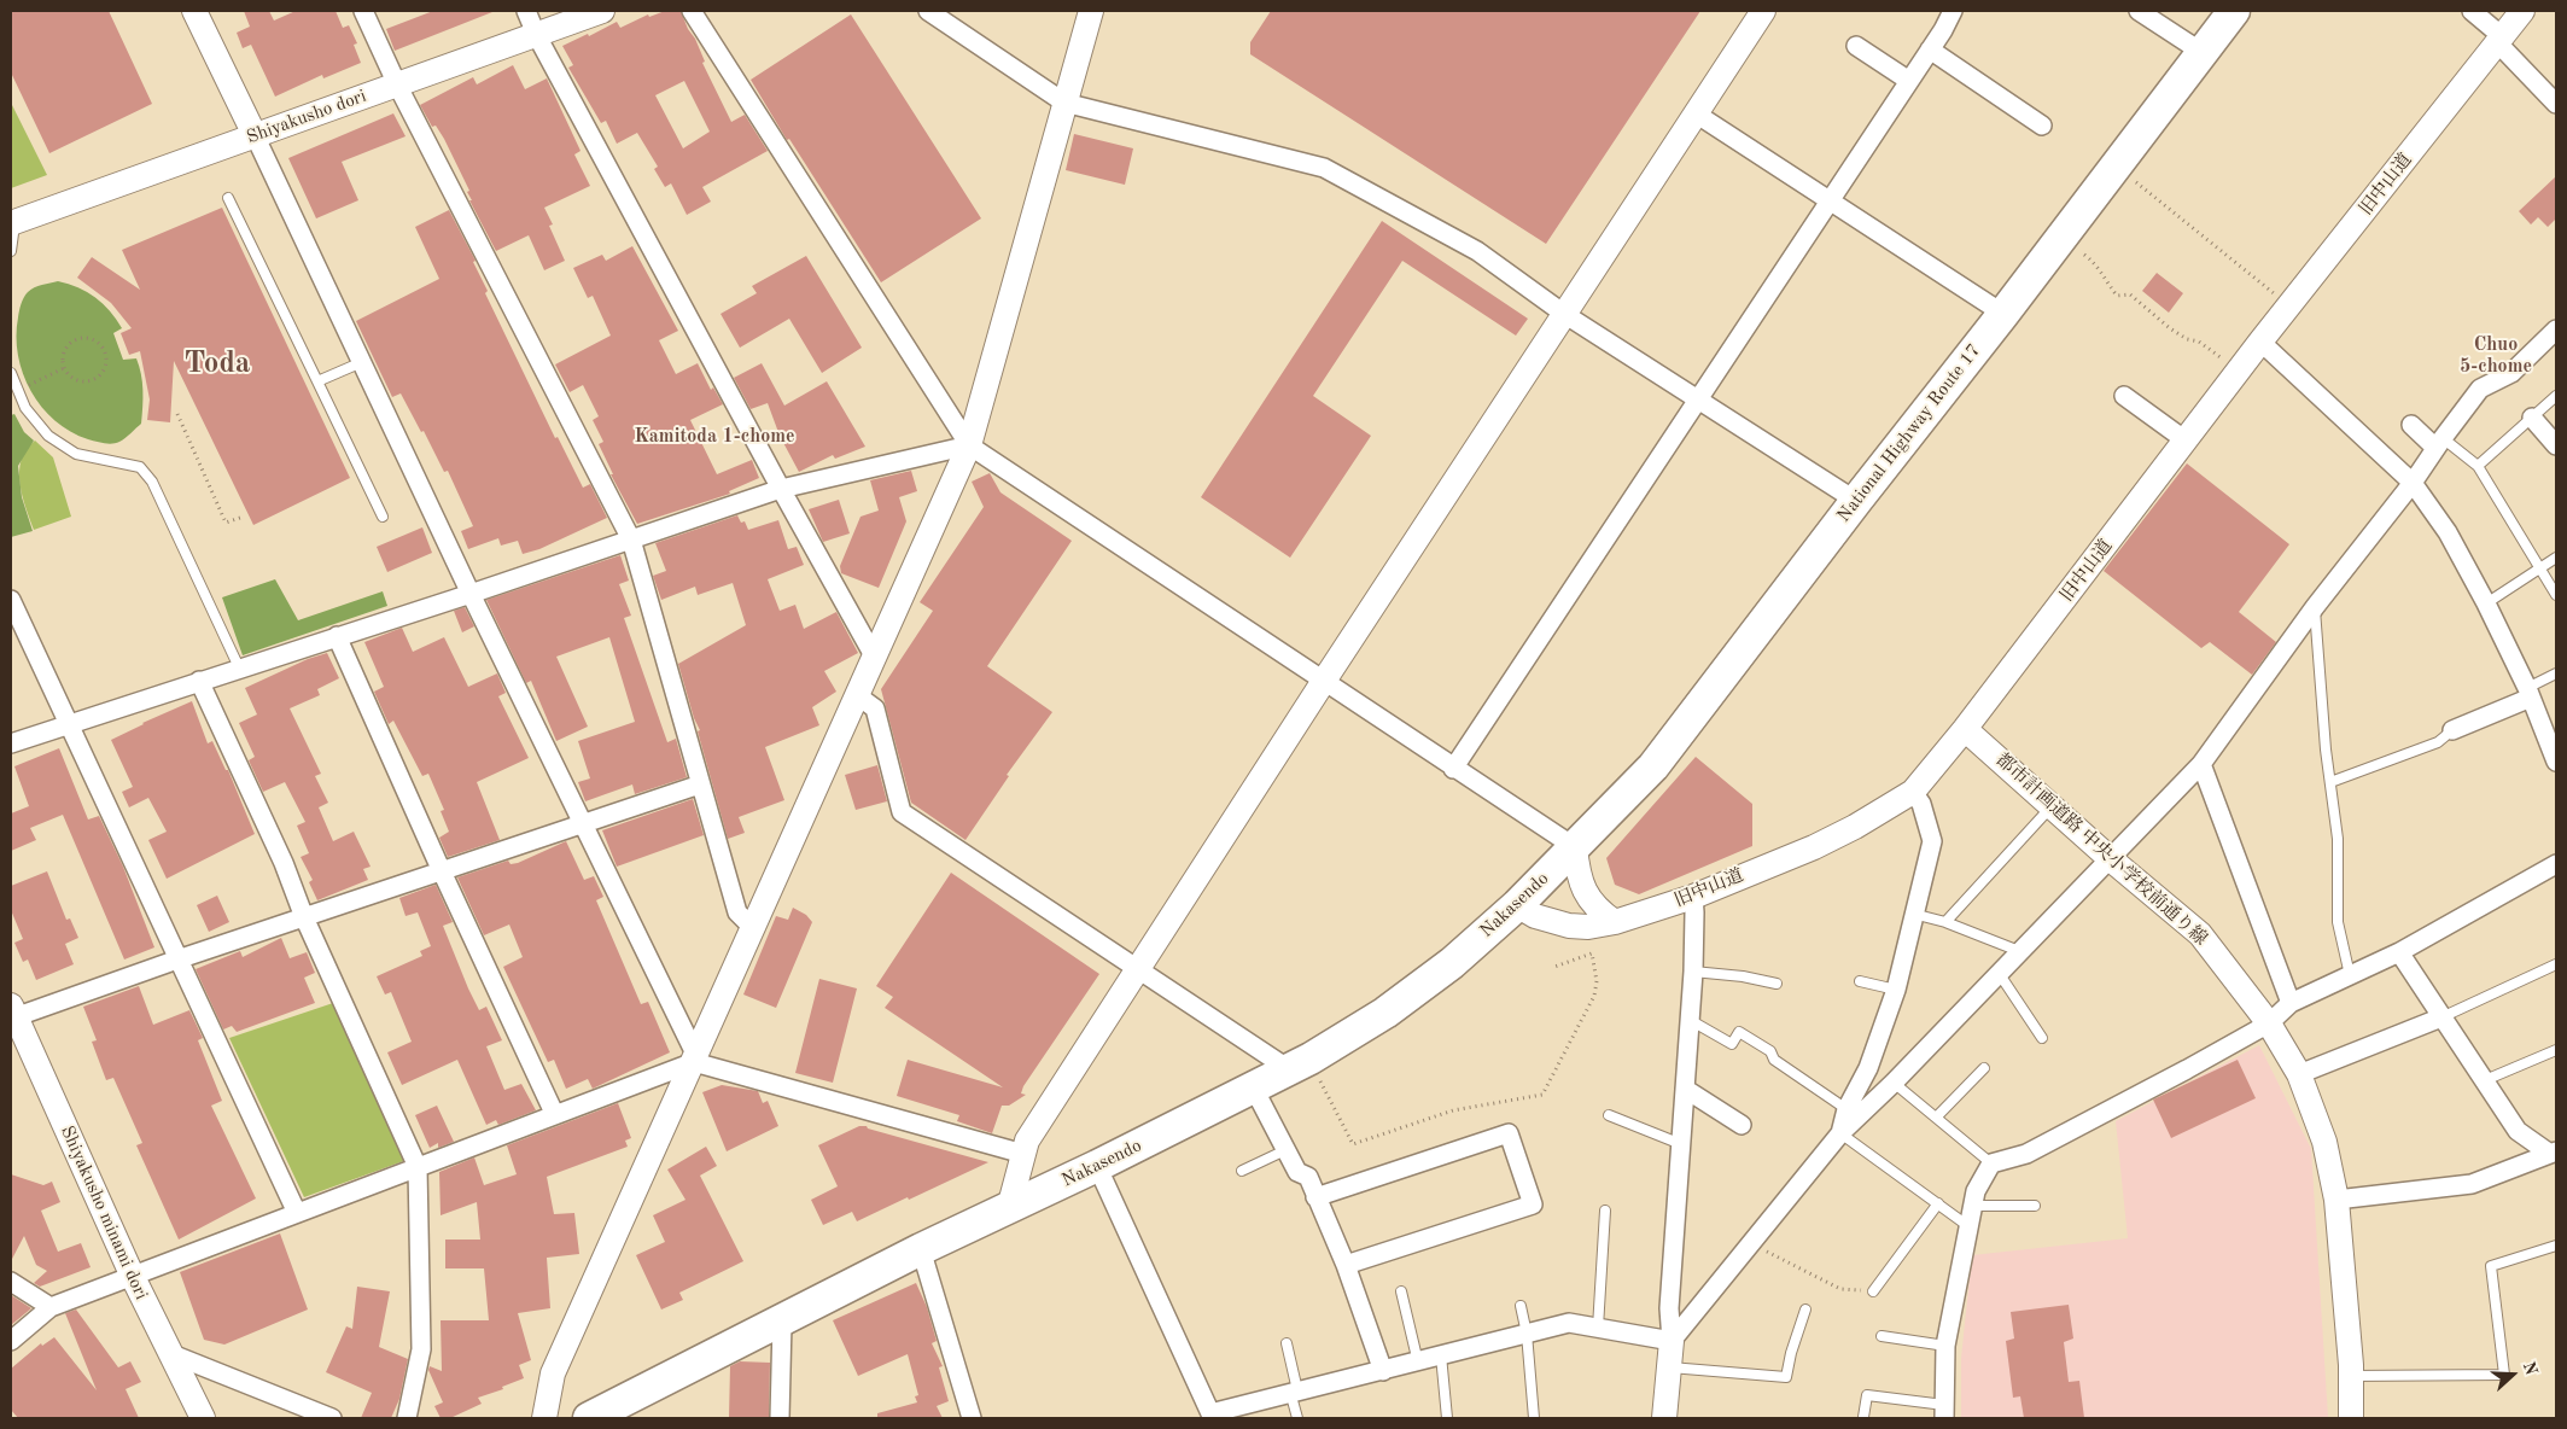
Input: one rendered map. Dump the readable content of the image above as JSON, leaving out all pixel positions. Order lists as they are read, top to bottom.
{
  "streets": {
    "highway": ["National Highway Route 17", "Nakasendo"],
    "street": [
      "Shiyakusho dori",
      "旧中山道",
      "都市計画道路 中央小学校前通り線",
      "Shiyakusho minami dori"
    ]
  },
  "crossings": [
    ["旧中山道", "都市計画道路 中央小学校前通り線"],
    ["旧中山道", "Nakasendo"],
    ["National Highway Route 17", "Nakasendo"]
  ],
  "districts": ["Chuo 5-chome", "Toda", "Kamitoda 1-chome"],
  "north": "right"
}
